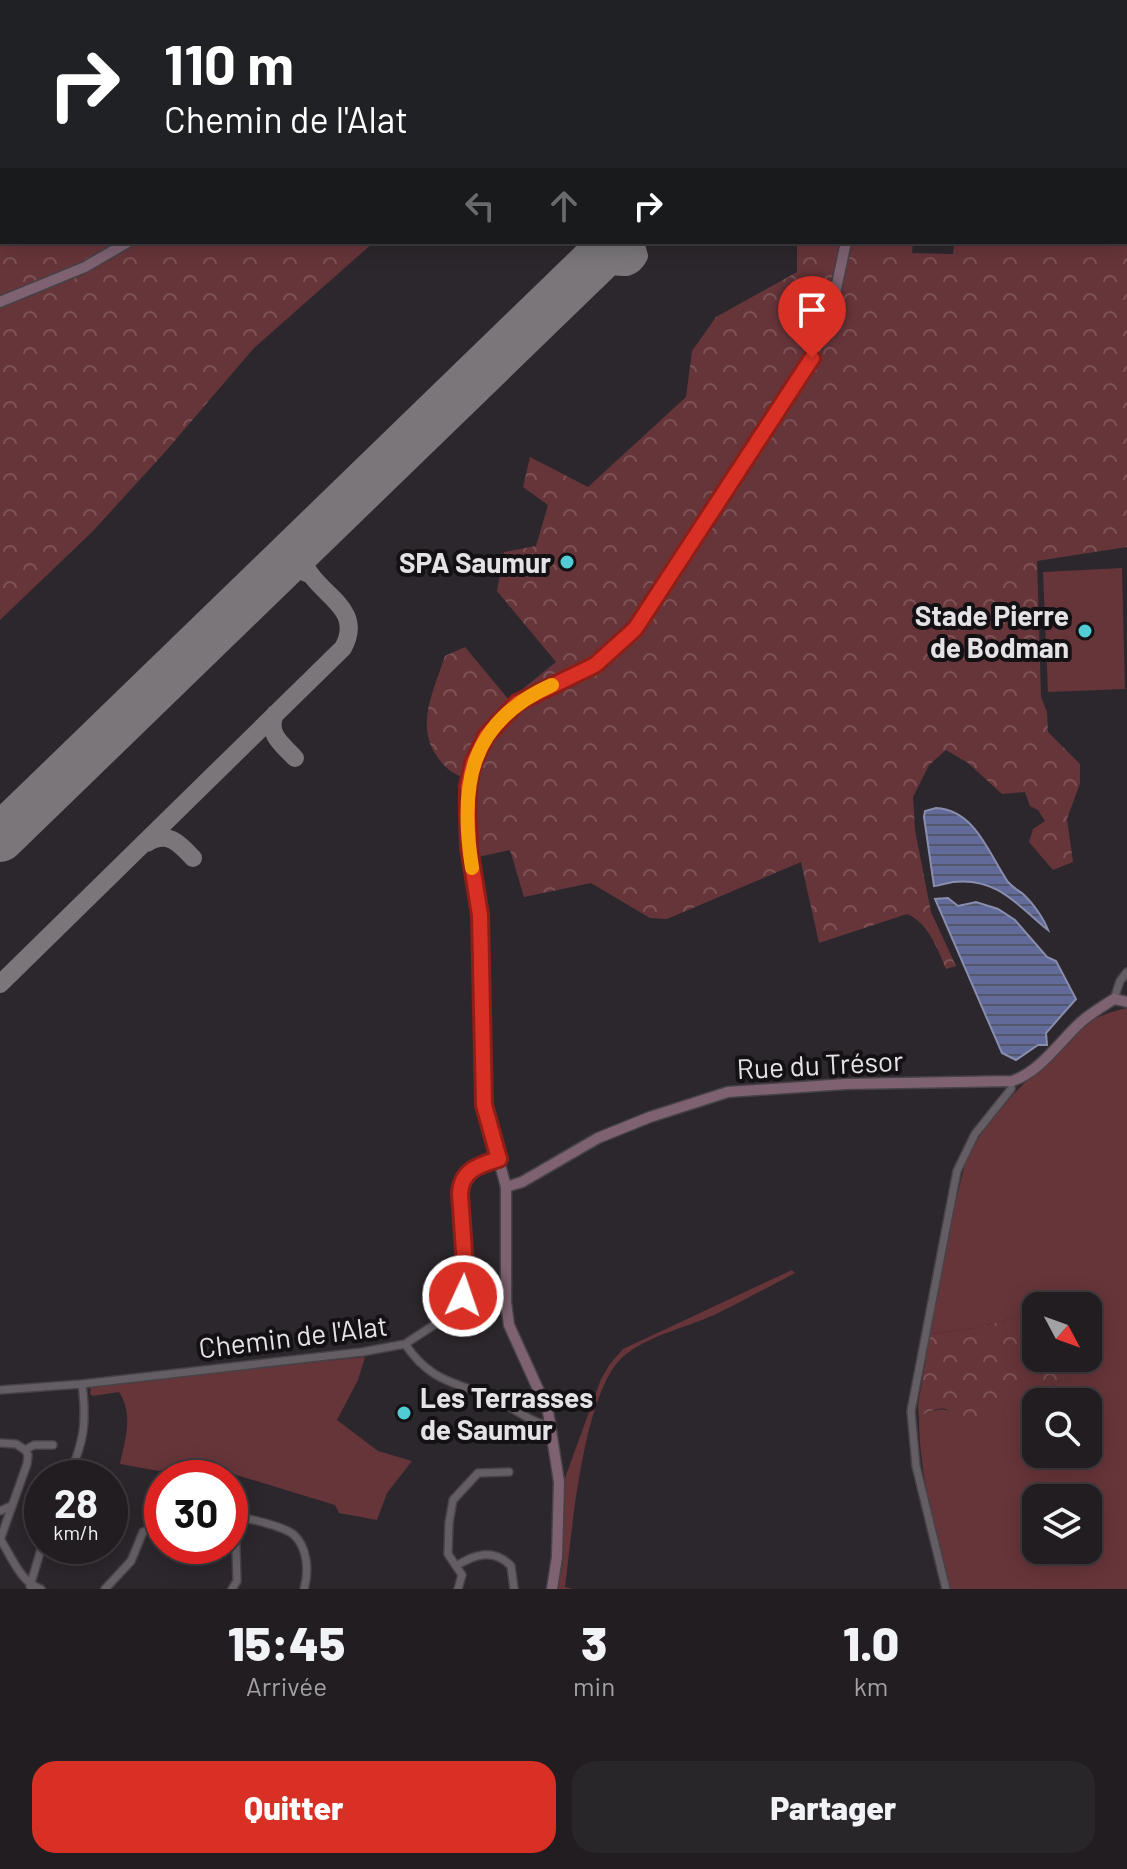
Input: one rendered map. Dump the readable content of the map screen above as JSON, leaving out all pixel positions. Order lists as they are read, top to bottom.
{
  "streets": {
    "street": ["Rue du Trésor", "Chemin de l'Alat"]
  },
  "places": ["SPA Saumur", "Stade Pierre de Bodman", "Les Terrasses de Saumur"],
  "north": "bottom right",
  "page": {
    "turn": ["110 m", "Chemin de l'Alat"],
    "speed": "28 km/h",
    "limit": "30",
    "eta": [
      "15:45",
      "Arrivée",
      "3",
      "min",
      "1.0",
      "km"
    ],
    "buttons": ["Quitter", "Partager"]
  }
}
